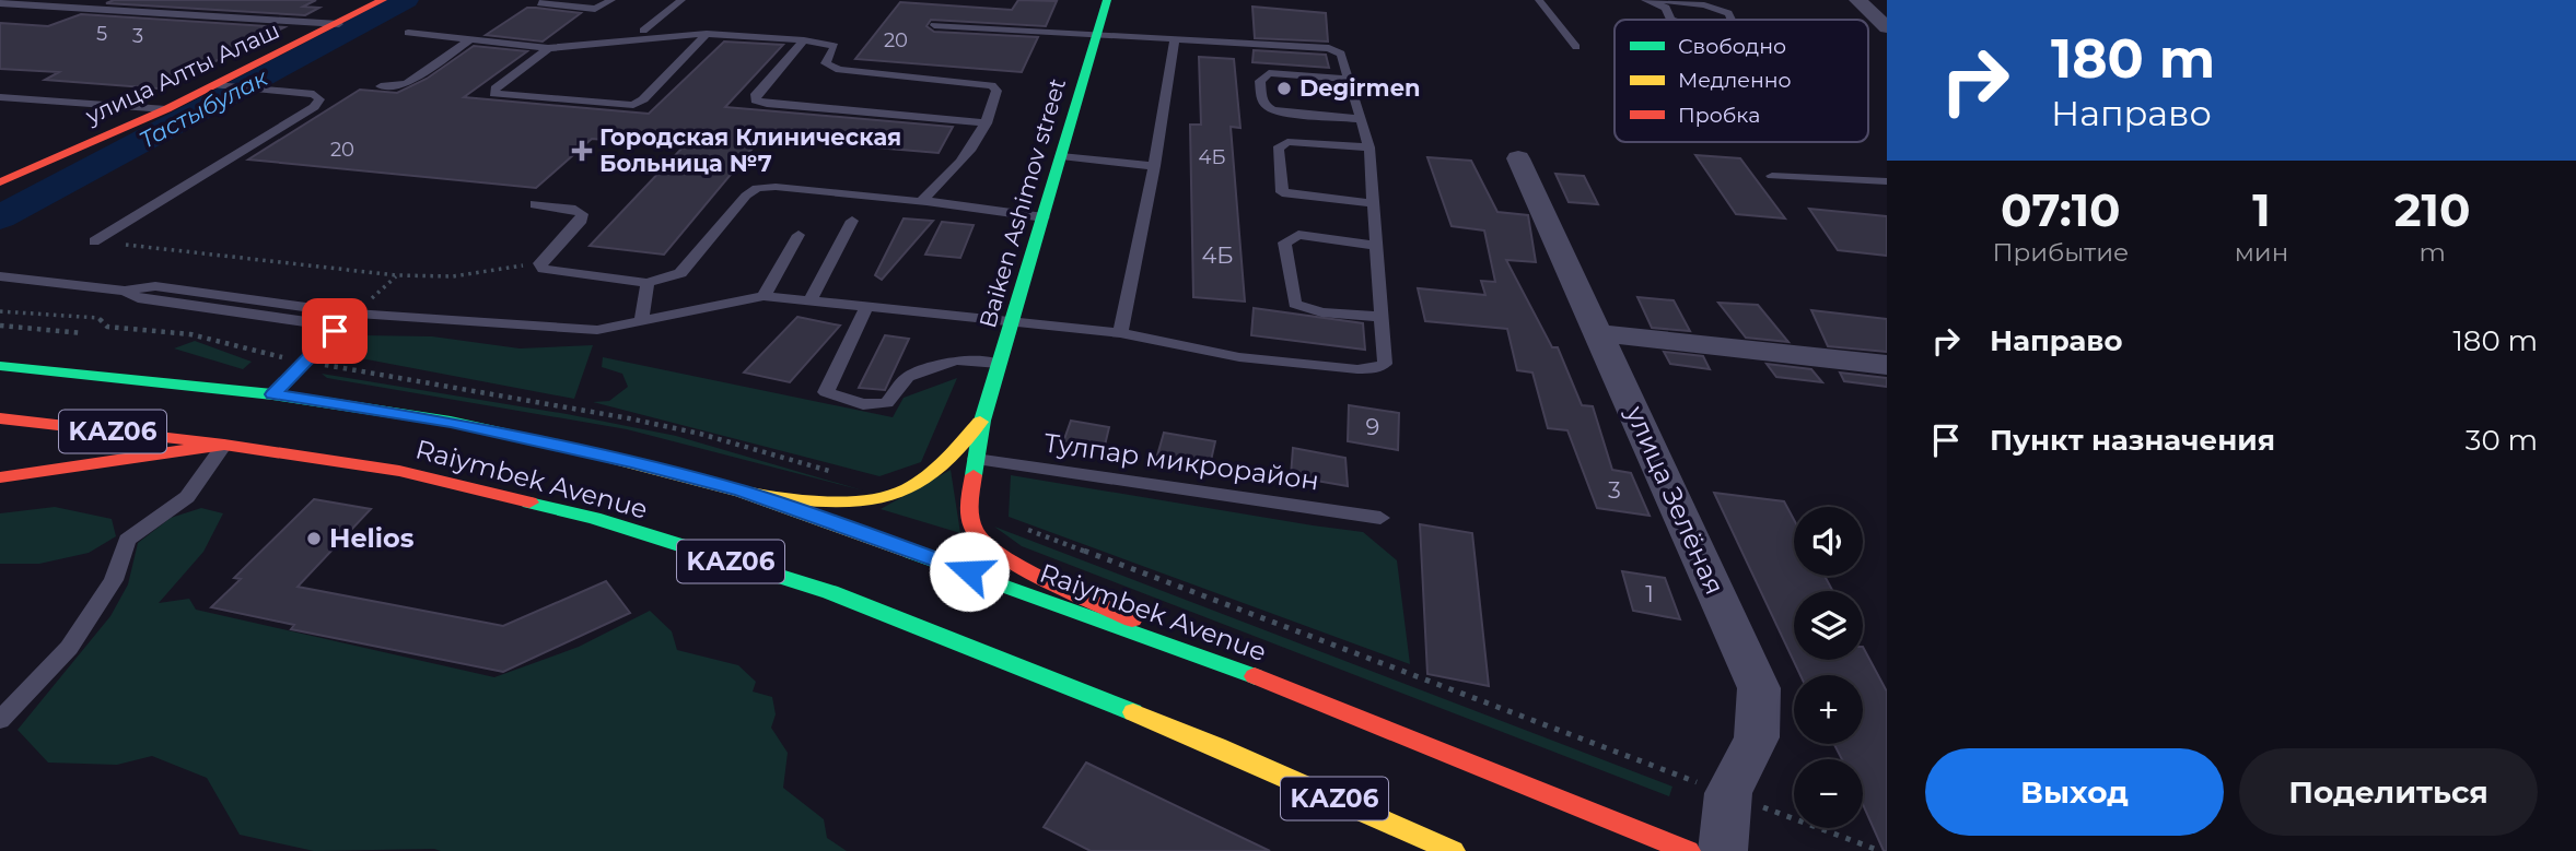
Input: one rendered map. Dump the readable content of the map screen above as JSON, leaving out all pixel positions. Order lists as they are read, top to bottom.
{
  "streets": {
    "main road": [
      "улица Алты Алаш",
      "Baiken Ashimov street",
      "KАZ06",
      "Raiymbek Avenue"
    ],
    "street": ["улица Зелёная"],
    "lane": ["Тулпар микрорайон"]
  },
  "water": ["Тастыбулак"],
  "places": {
    "other": ["Degirmen", "Helios"],
    "health": ["Городская Клиническая Больница №7"]
  },
  "house_numbers": [
    "5",
    "3",
    "20",
    "20",
    "4Б",
    "4Б",
    "9",
    "3",
    "1"
  ],
  "legend": ["Свободно", "Медленно", "Пробка"],
  "page": {
    "turn": ["180 m", "Направо"],
    "eta": [
      "07:10",
      "Прибытие",
      "1",
      "мин",
      "210",
      "m"
    ],
    "list": [
      {
        "name": "Направо",
        "value": "180 m"
      },
      {
        "name": "Пункт назначения",
        "value": "30 m"
      }
    ],
    "map_buttons": ["+", "−"],
    "buttons": ["Выход", "Поделиться"]
  }
}
